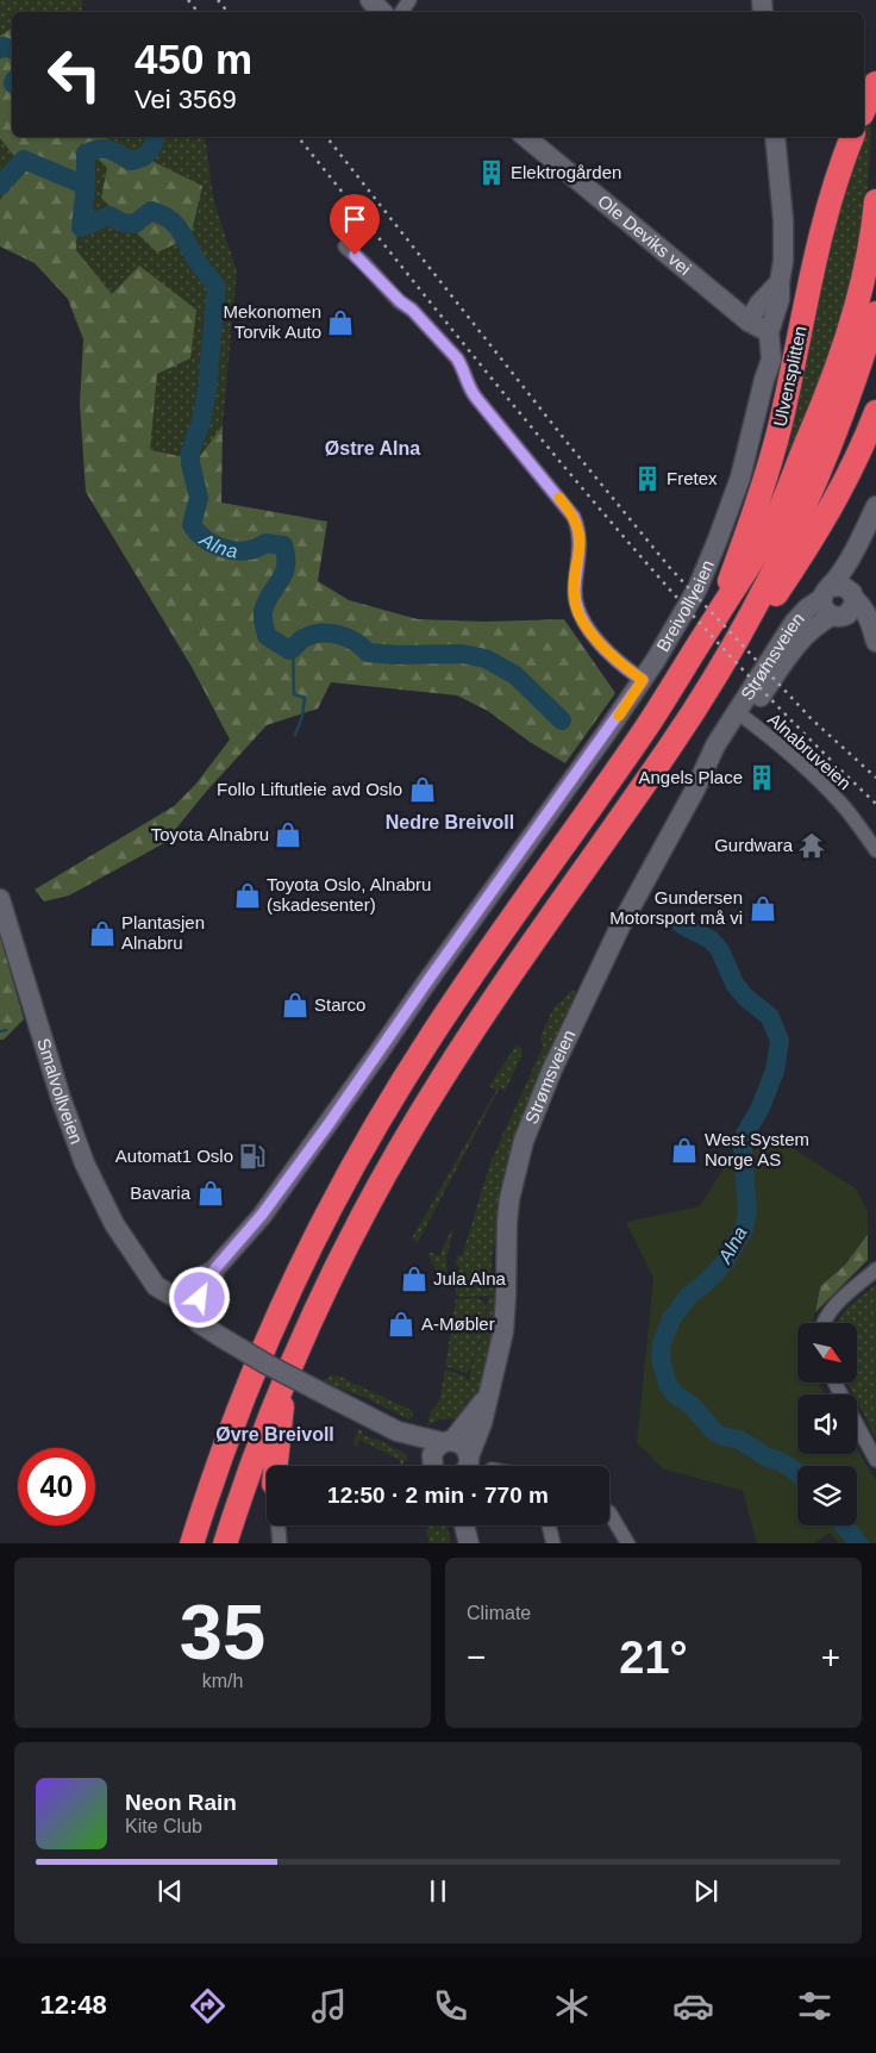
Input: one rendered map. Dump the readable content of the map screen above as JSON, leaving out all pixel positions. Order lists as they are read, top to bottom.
{
  "streets": {
    "highway": ["Ulvensplitten"],
    "street": [
      "Ole Deviks vei",
      "Breivollveien",
      "Strømsveien",
      "Alnabruveien",
      "Smalvollveien"
    ]
  },
  "crossings": [
    ["Ole Deviks vei", "Breivollveien"],
    ["Breivollveien", "Smalvollveien"],
    ["Strømsveien", "Alnabruveien"],
    ["Strømsveien", "Smalvollveien"]
  ],
  "districts": ["Østre Alna", "Nedre Breivoll", "Øvre Breivoll"],
  "water": ["Alna"],
  "places": {
    "building": ["Elektrogården", "Fretex", "Angels Place"],
    "shop": [
      "Mekonomen Torvik Auto",
      "Follo Liftutleie avd Oslo",
      "Toyota Alnabru",
      "Toyota Oslo, Alnabru (skadesenter)",
      "Gundersen Motorsport må vi",
      "Plantasjen Alnabru",
      "Starco",
      "West System Norge AS",
      "Bavaria",
      "Jula Alna",
      "A-Møbler"
    ],
    "temple": ["Gurdwara"],
    "fuel station": ["Automat1 Oslo"]
  },
  "north": "bottom right",
  "page": {
    "turn": ["450 m", "Vei 3569"],
    "limit": "40",
    "trip": "12:50 · 2 min · 770 m",
    "tile": [
      ["35", "km/h"],
      "Climate"
    ],
    "heat": ["−", "21°", "+"],
    "song": ["Neon Rain", "Kite Club"],
    "tabs": "12:48"
  }
}
